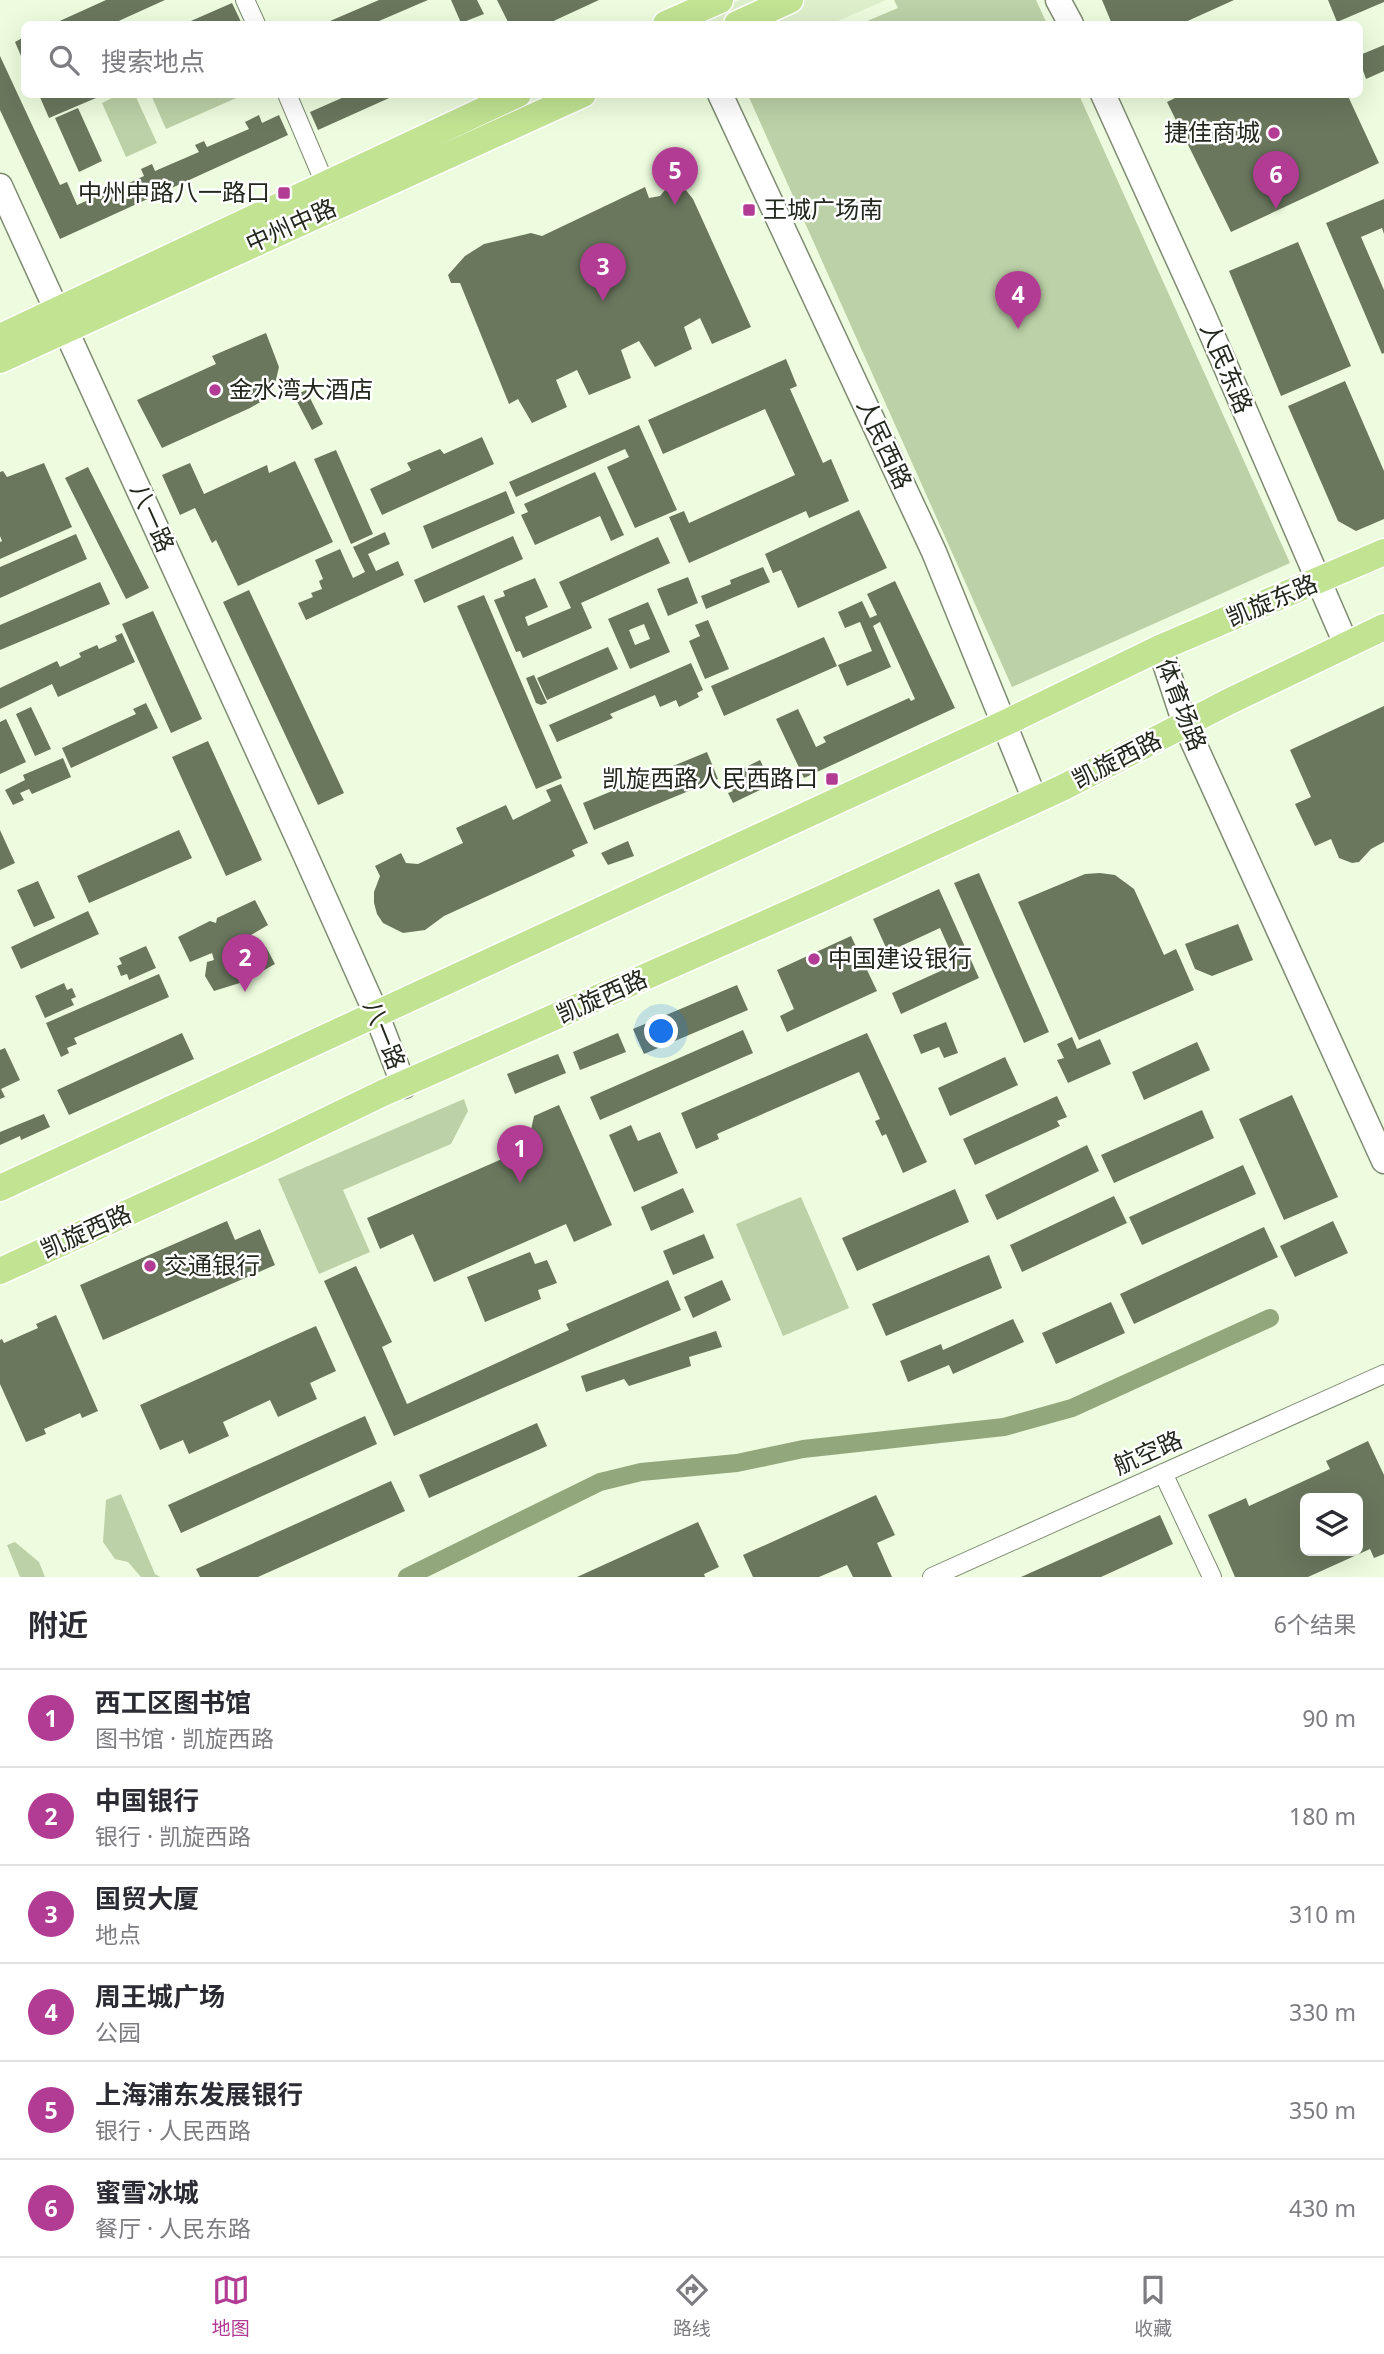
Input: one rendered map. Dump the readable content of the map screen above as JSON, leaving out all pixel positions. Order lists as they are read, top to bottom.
{
  "streets": {
    "main road": [
      "中州中路",
      "人民东路",
      "人民西路",
      "八一路",
      "凯旋东路",
      "体育场路",
      "凯旋西路"
    ],
    "street": ["航空路"]
  },
  "crossings": [
    ["中州中路", "八一路"],
    ["人民东路", "凯旋东路"],
    ["人民西路", "凯旋西路"],
    ["八一路", "凯旋西路"],
    ["凯旋东路", "体育场路"],
    ["体育场路", "凯旋西路"]
  ],
  "places": {
    "other": [
      "捷佳商城",
      "金水湾大酒店",
      "中国建设银行",
      "交通银行"
    ],
    "transit": ["中州中路八一路口", "王城广场南", "凯旋西路人民西路口"]
  },
  "page": {
    "search": "搜索地点",
    "pins": [
      "5",
      "6",
      "3",
      "4",
      "2",
      "1"
    ],
    "heading": ["附近", "6个结果"],
    "list": [
      {
        "mark": "1",
        "name": "西工区图书馆",
        "note": "图书馆 · 凯旋西路",
        "value": "90 m"
      },
      {
        "mark": "2",
        "name": "中国银行",
        "note": "银行 · 凯旋西路",
        "value": "180 m"
      },
      {
        "mark": "3",
        "name": "国贸大厦",
        "note": "地点",
        "value": "310 m"
      },
      {
        "mark": "4",
        "name": "周王城广场",
        "note": "公园",
        "value": "330 m"
      },
      {
        "mark": "5",
        "name": "上海浦东发展银行",
        "note": "银行 · 人民西路",
        "value": "350 m"
      },
      {
        "mark": "6",
        "name": "蜜雪冰城",
        "note": "餐厅 · 人民东路",
        "value": "430 m"
      }
    ],
    "nav": ["地图", "路线", "收藏"]
  }
}
